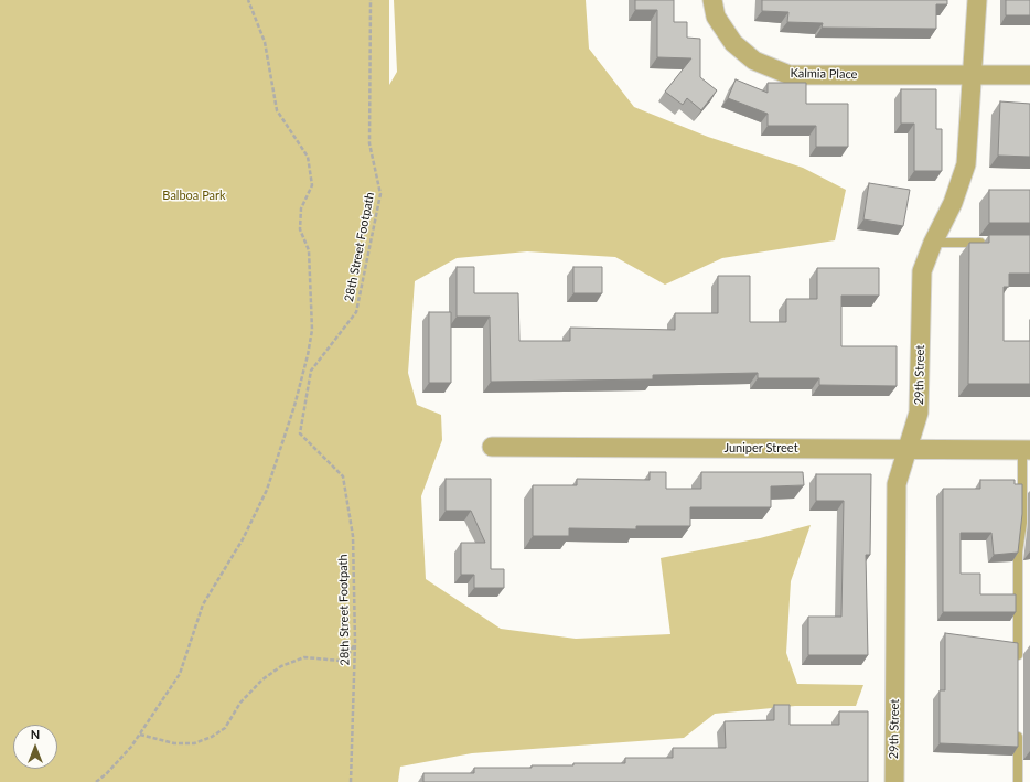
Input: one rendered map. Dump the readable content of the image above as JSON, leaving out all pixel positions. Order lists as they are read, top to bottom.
{
  "streets": {
    "street": ["Kalmia Place", "29th Street", "Juniper Street"],
    "path": ["28th Street Footpath"]
  },
  "crossings": [
    ["Kalmia Place", "29th Street"],
    ["29th Street", "Juniper Street"]
  ],
  "parks": ["Balboa Park"],
  "north": "top"
}
